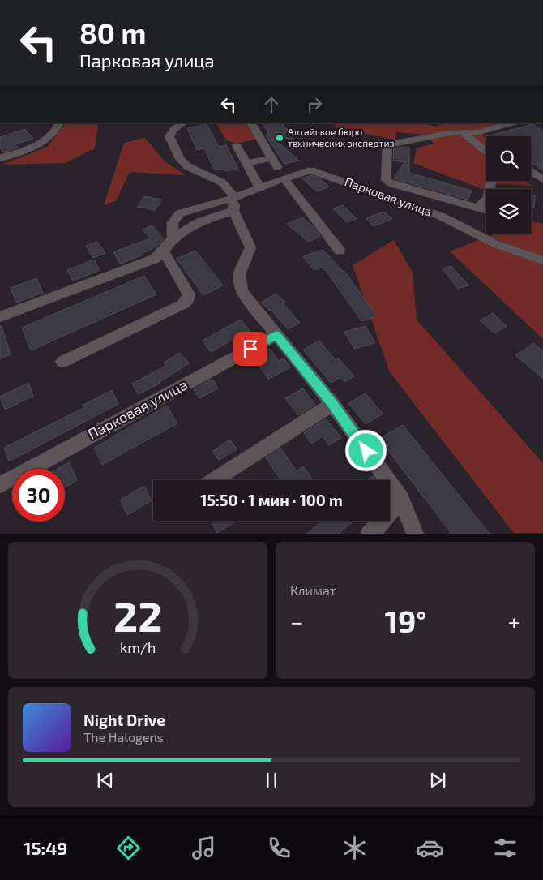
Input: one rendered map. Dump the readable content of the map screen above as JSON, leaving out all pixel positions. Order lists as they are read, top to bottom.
{
  "streets": {
    "street": ["Парковая улица"]
  },
  "places": ["Алтайское бюро технических экспертиз"],
  "page": {
    "turn": ["80 m", "Парковая улица"],
    "limit": "30",
    "trip": "15:50 · 1 мин · 100 m",
    "tile": "Климат",
    "heat": ["−", "19°", "+"],
    "song": ["Night Drive", "The Halogens"],
    "tabs": "15:49",
    "gauge": ["22", "km/h"]
  }
}
